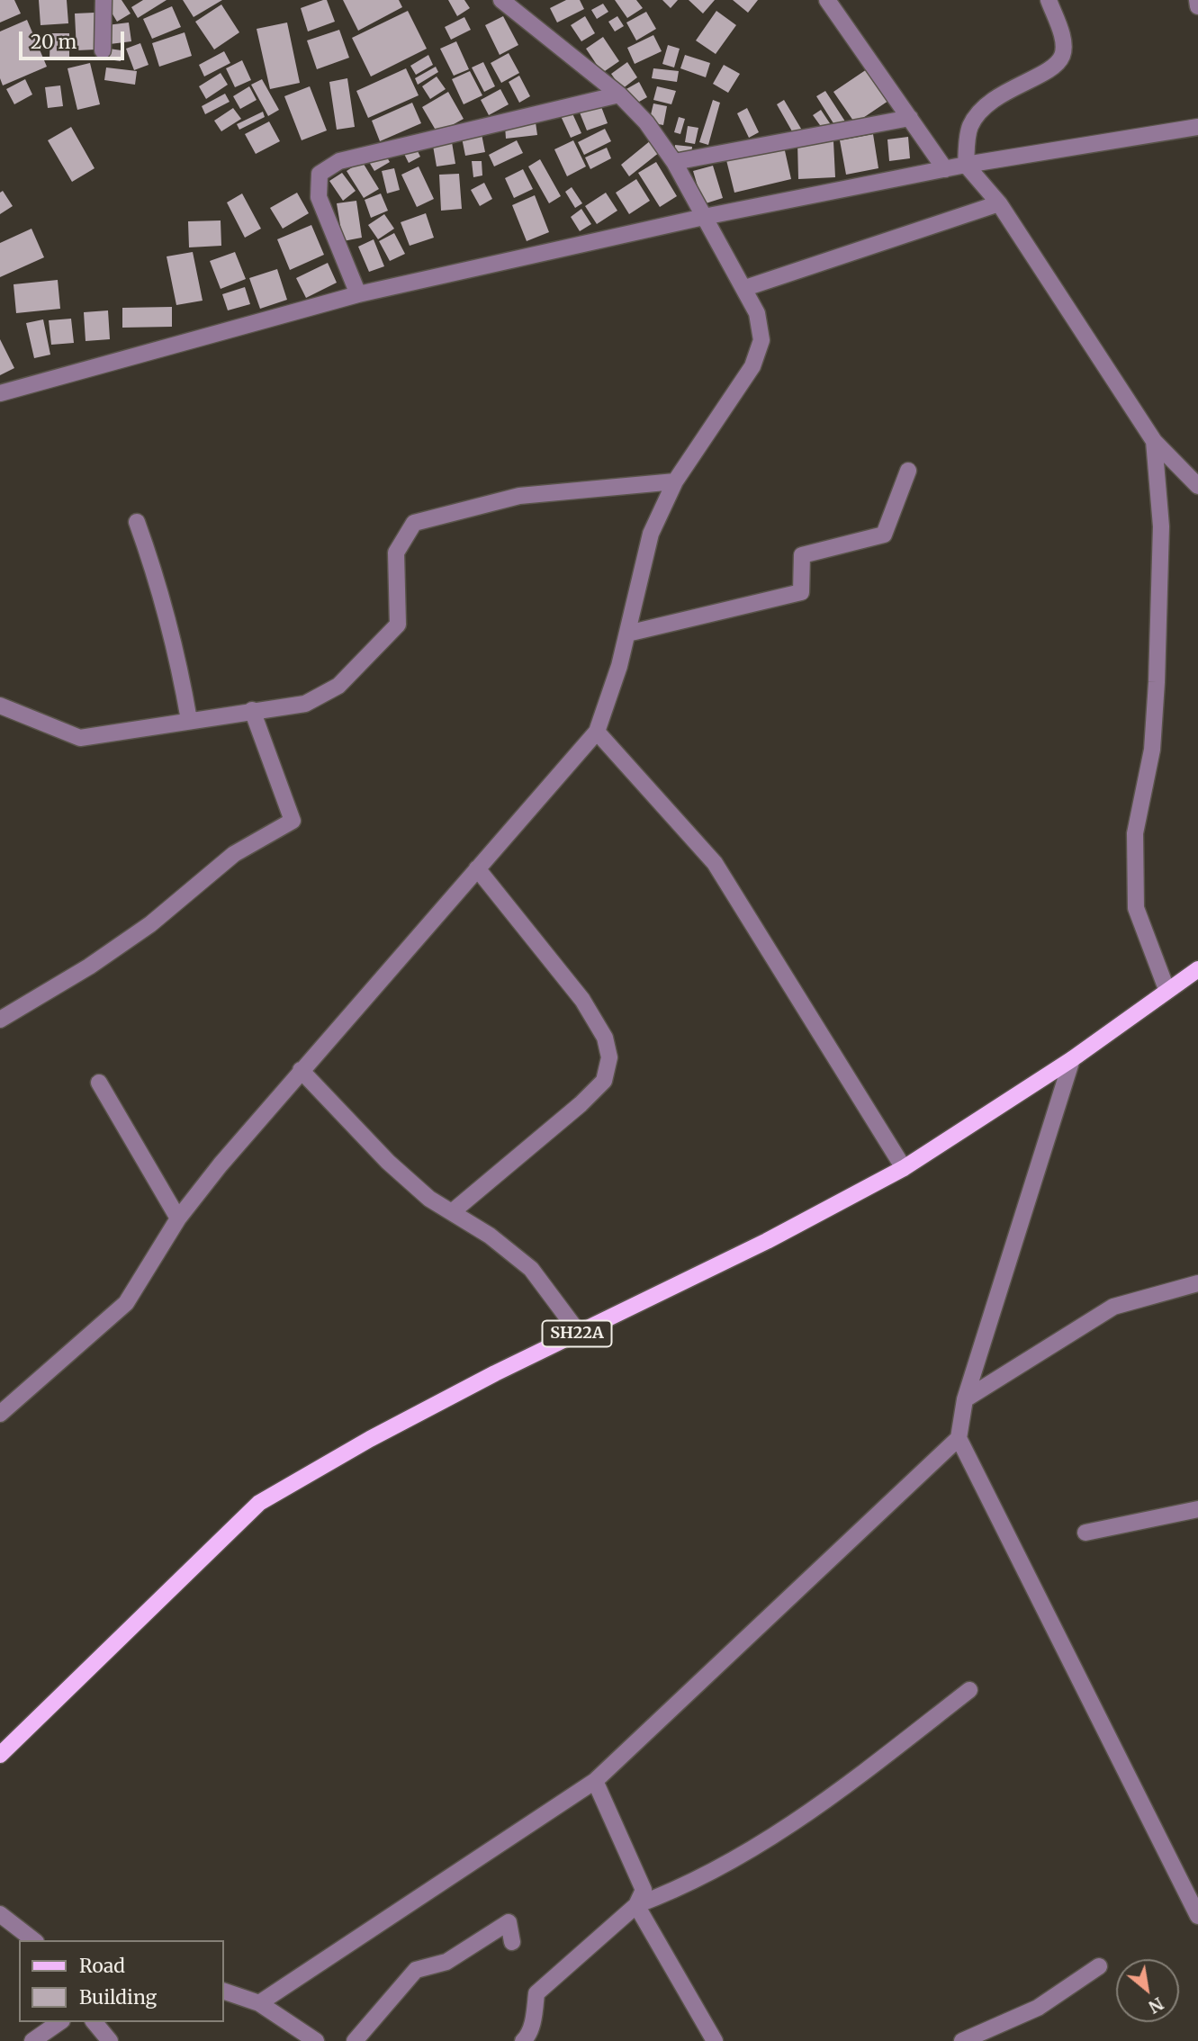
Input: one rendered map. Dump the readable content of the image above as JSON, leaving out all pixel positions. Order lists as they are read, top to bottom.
{
  "streets": {
    "main road": ["SH22A"]
  },
  "legend": ["Road", "Building"],
  "scale_bar": "20 m",
  "north": "bottom right"
}
